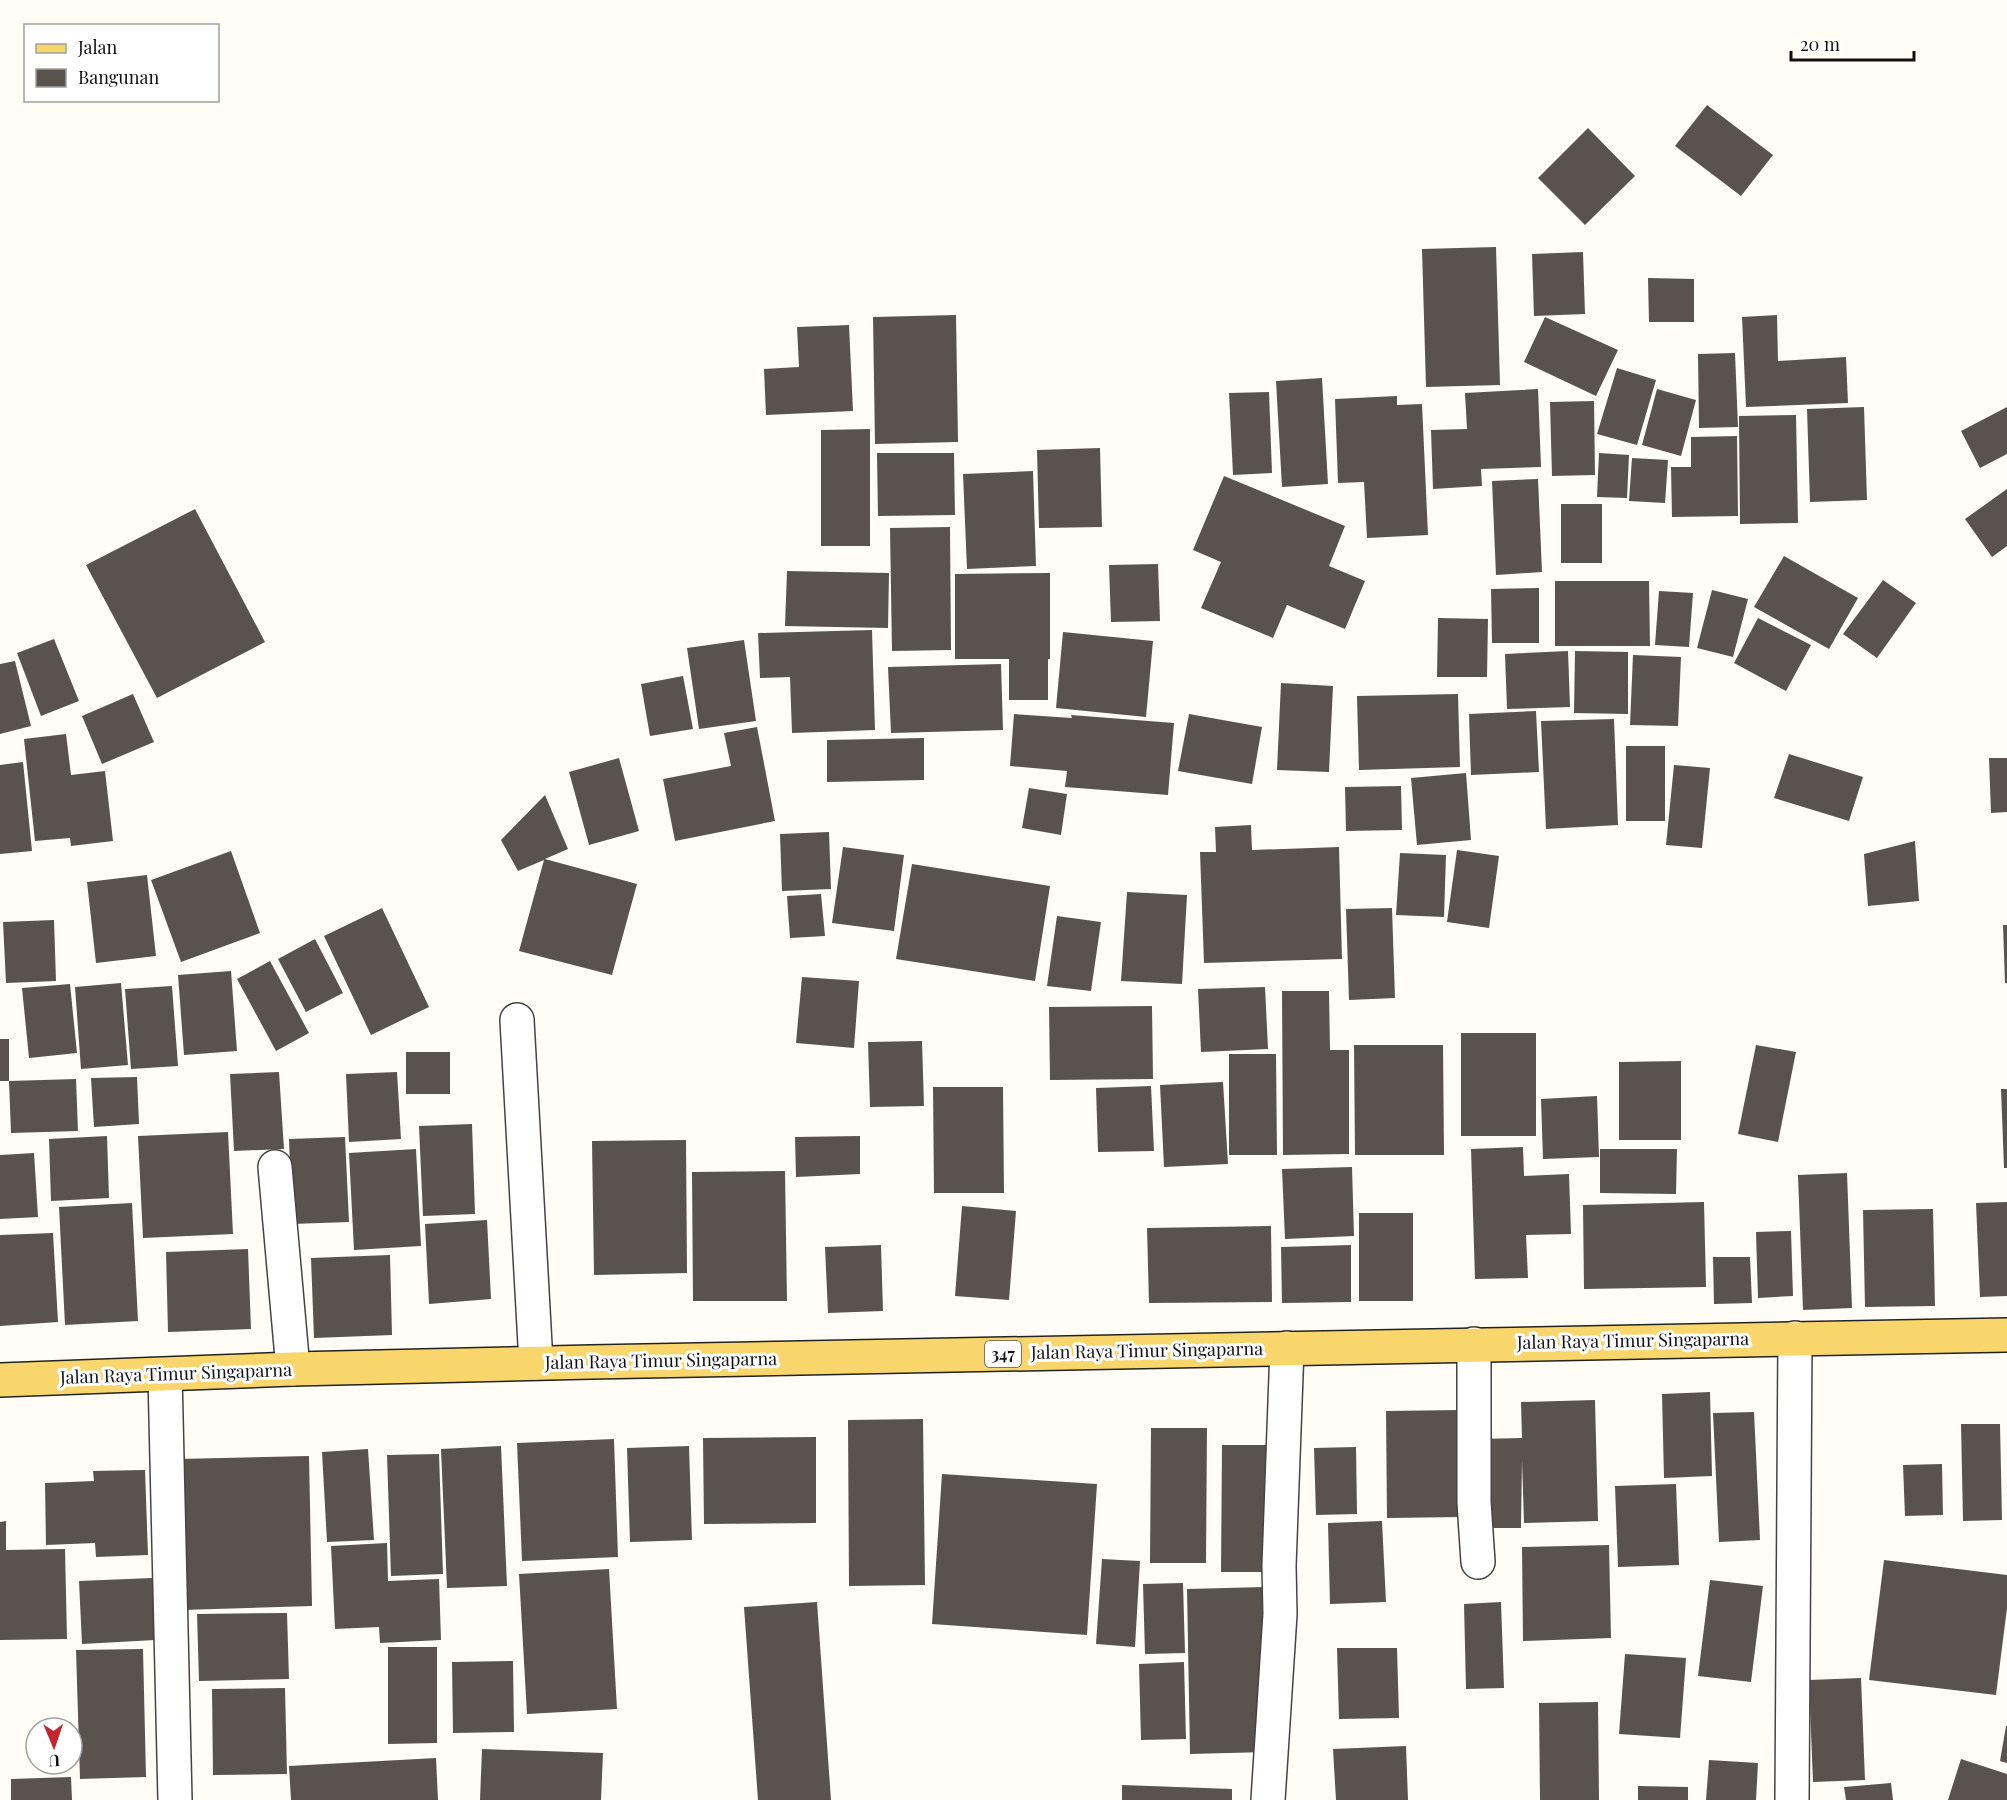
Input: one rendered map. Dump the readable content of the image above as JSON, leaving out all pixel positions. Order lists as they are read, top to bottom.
{
  "streets": {
    "main road": ["Jalan Raya Timur Singaparna", "347"]
  },
  "legend": ["Jalan", "Bangunan"],
  "scale_bar": "20 m",
  "north": "bottom"
}
